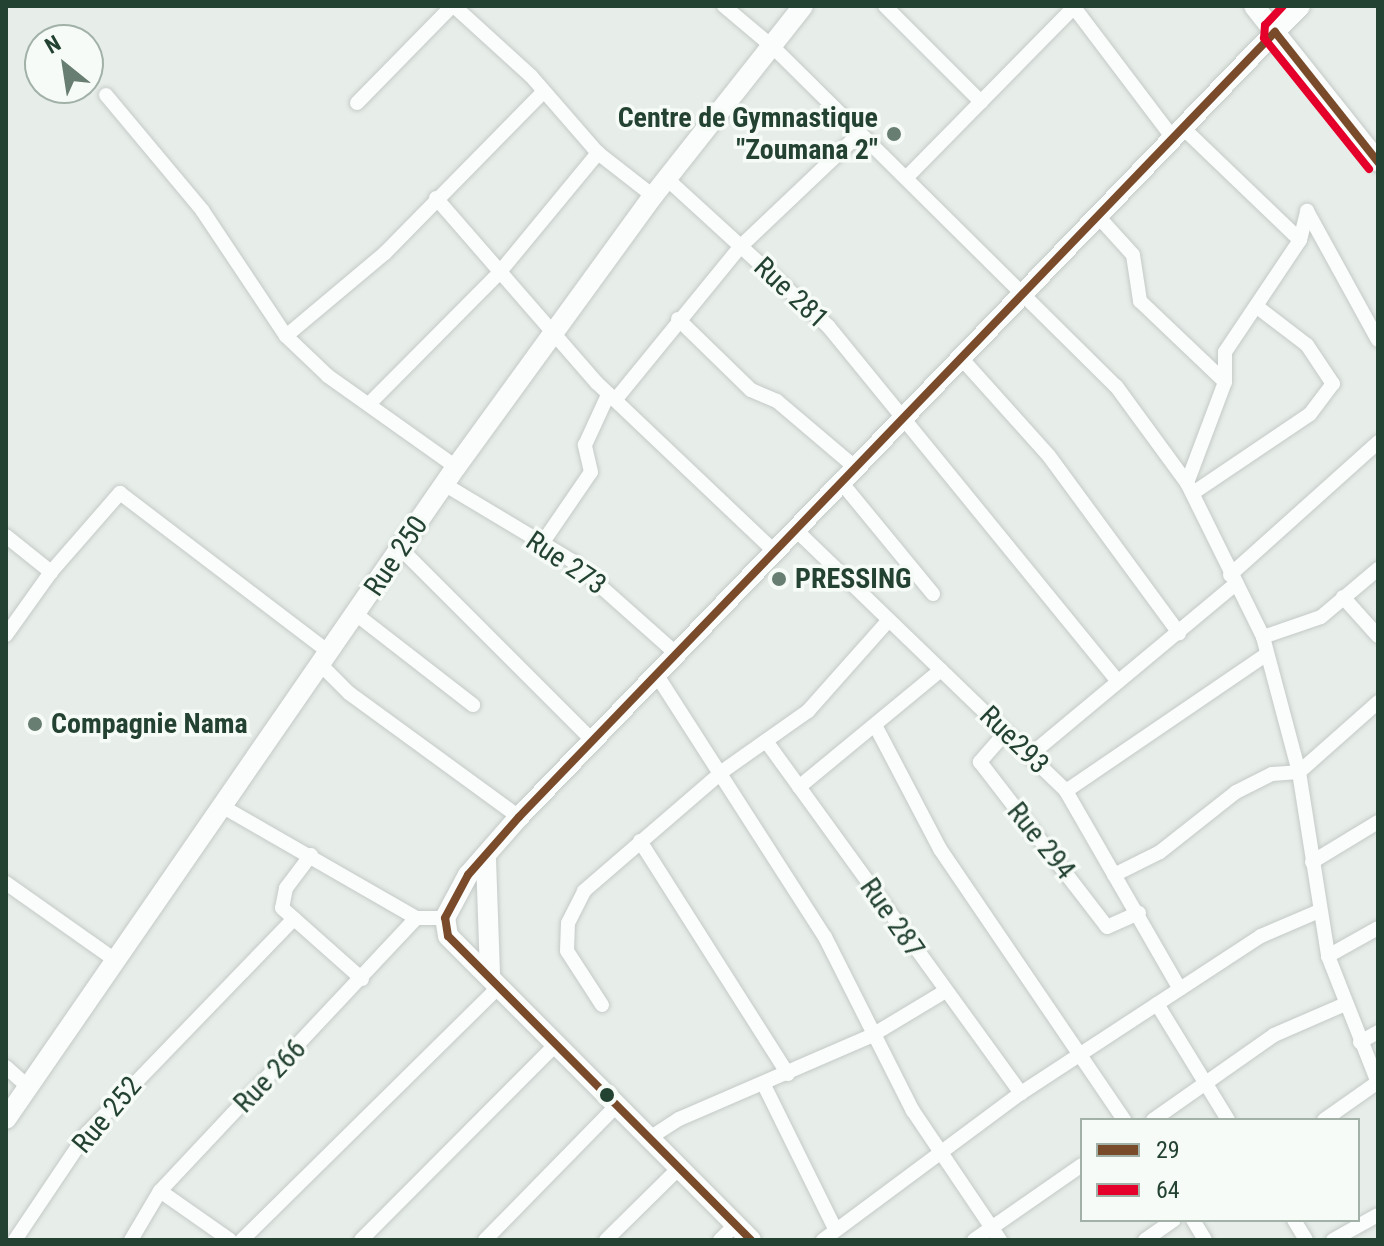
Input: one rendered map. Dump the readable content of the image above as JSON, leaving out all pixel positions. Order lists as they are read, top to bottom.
{
  "streets": {
    "main road": ["Rue 250"],
    "street": [
      "Rue 281",
      "Rue 273",
      "Rue293",
      "Rue 294",
      "Rue 287",
      "Rue 266",
      "Rue 252"
    ]
  },
  "crossings": [
    ["Rue 281", "Rue 250"],
    ["Rue 250", "Rue 273"],
    ["Rue293", "Rue 294"]
  ],
  "places": ["Centre de Gymnastique \"Zoumana 2\"", "PRESSING", "Compagnie Nama"],
  "lines": ["transit line 64", "transit line 29"],
  "legend": ["29", "64"],
  "north": "top left"
}
